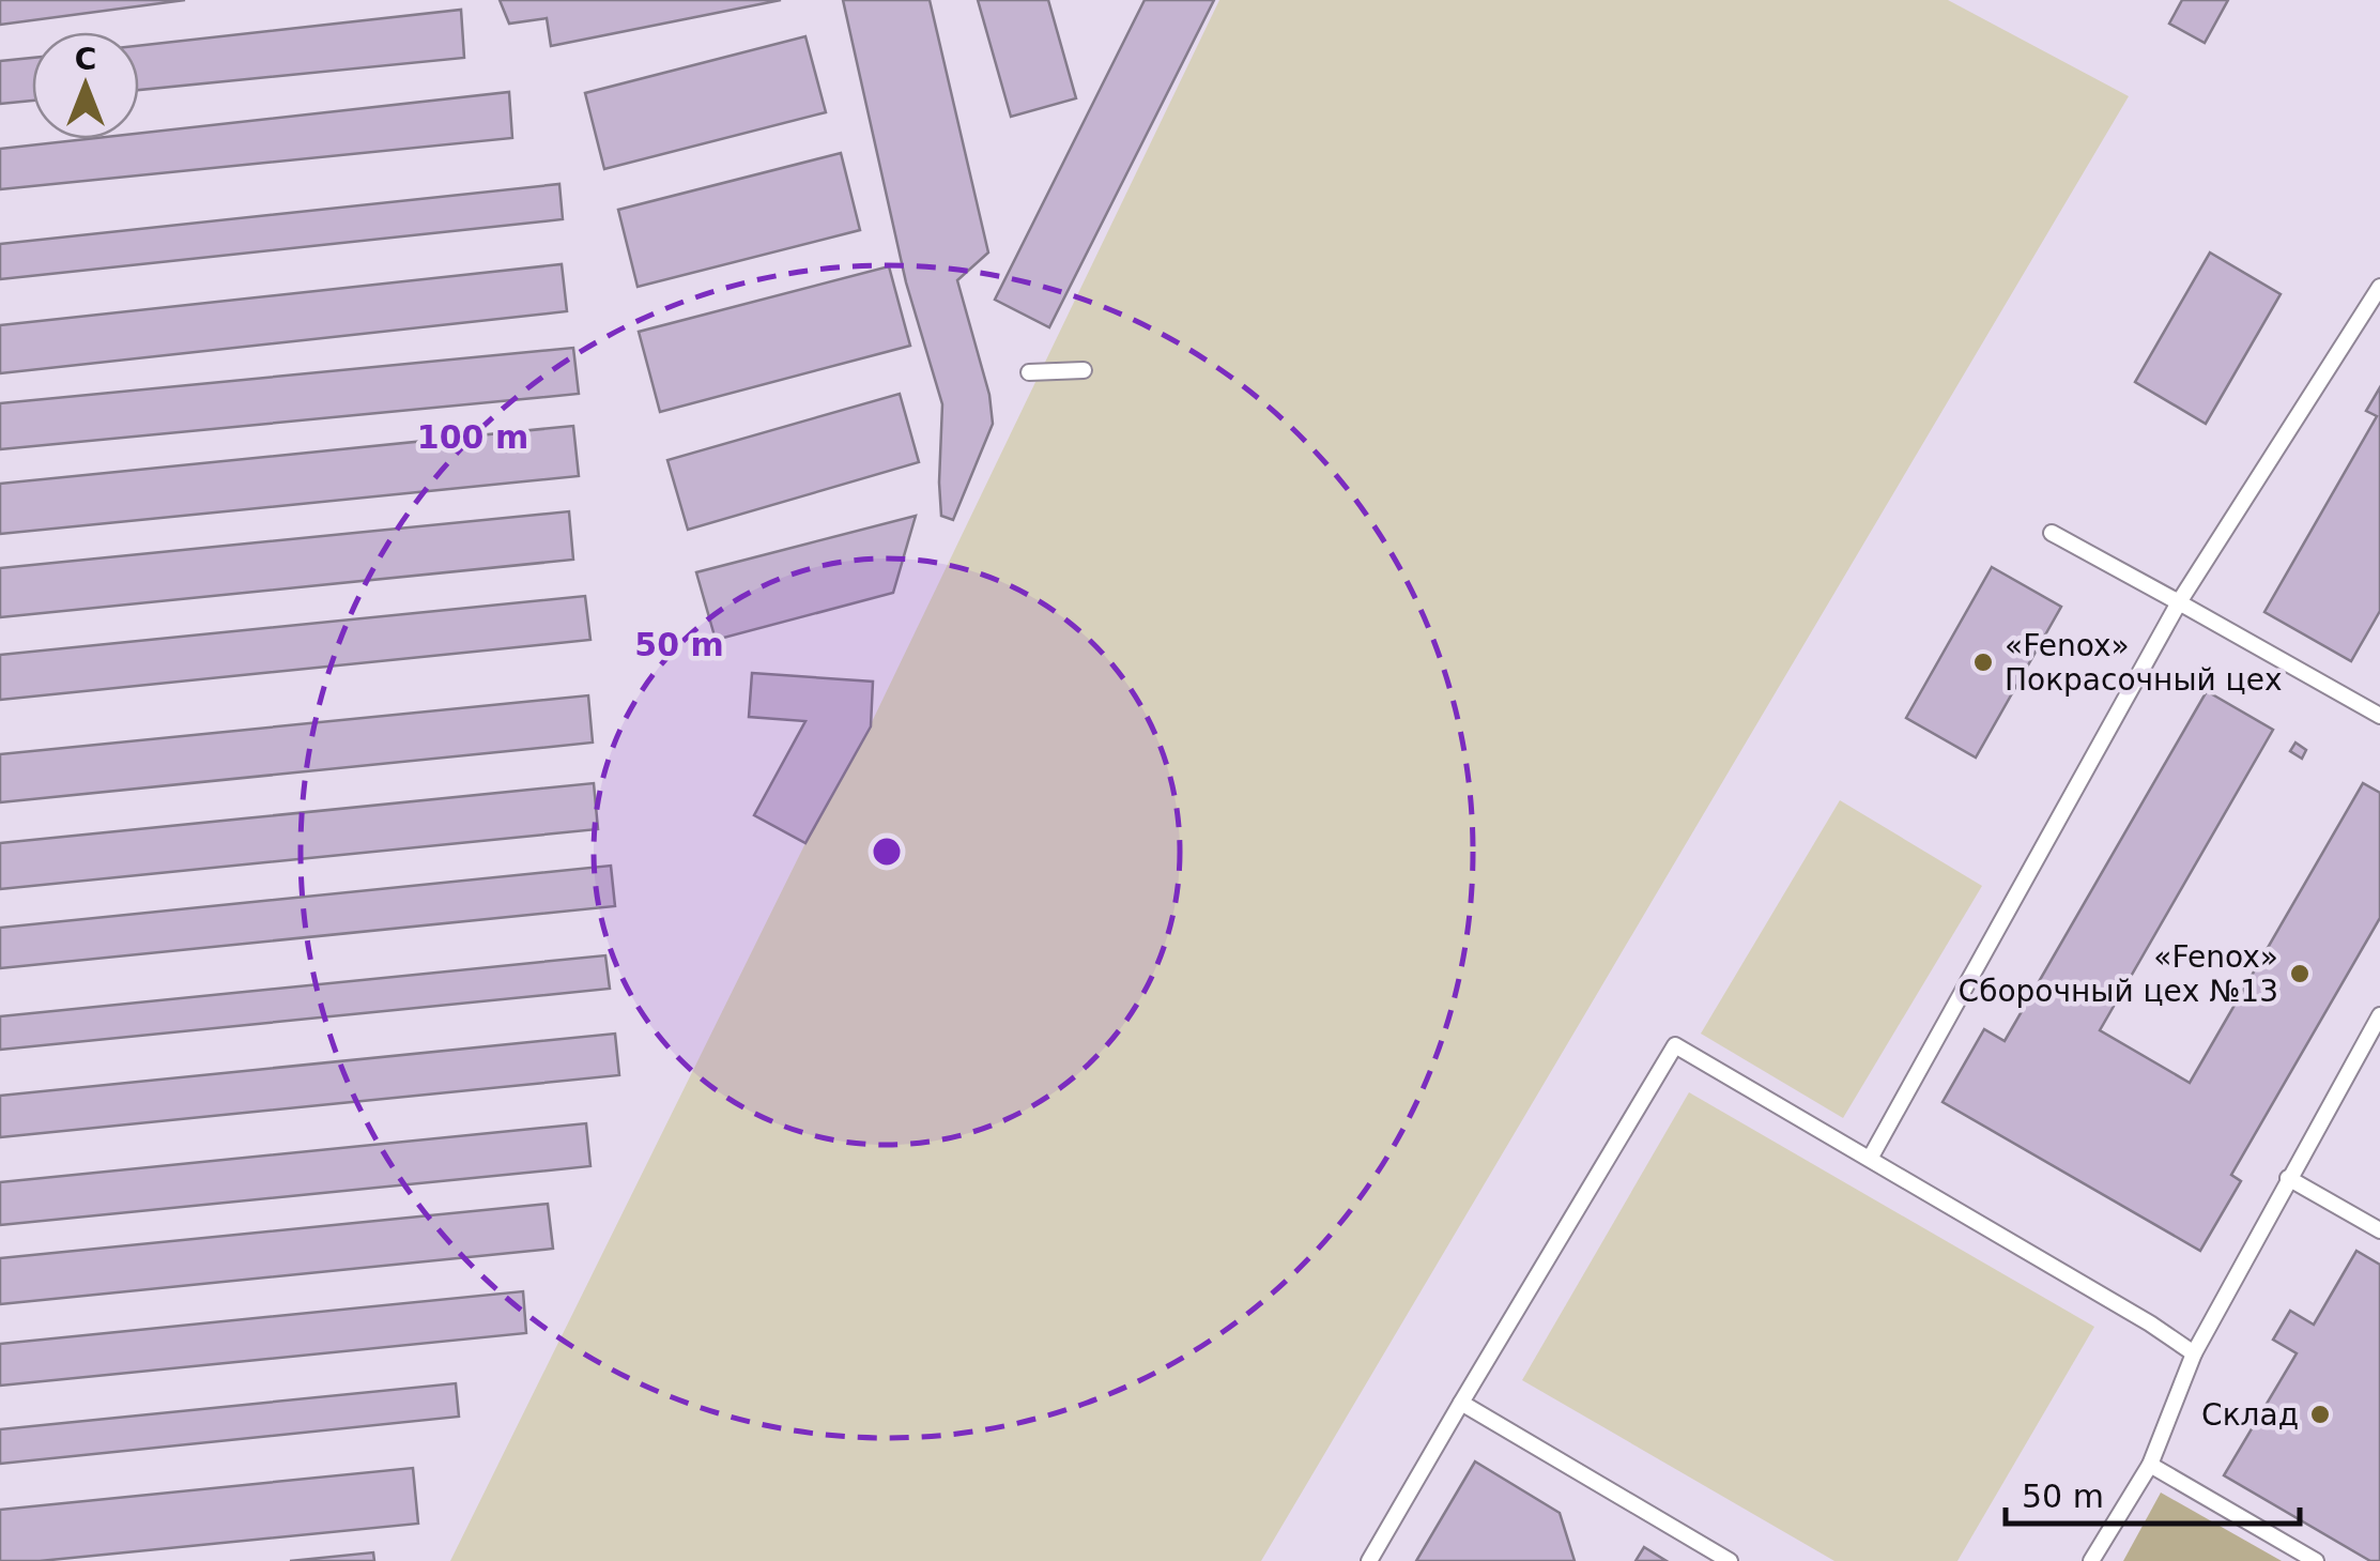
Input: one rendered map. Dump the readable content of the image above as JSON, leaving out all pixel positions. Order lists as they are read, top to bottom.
{
  "places": ["«Fenox» Покрасочный цех", "«Fenox» Сборочный цех №13", "Склад"],
  "scale_bar": "50 m",
  "north": "top",
  "rings": ["100 m", "50 m"]
}
